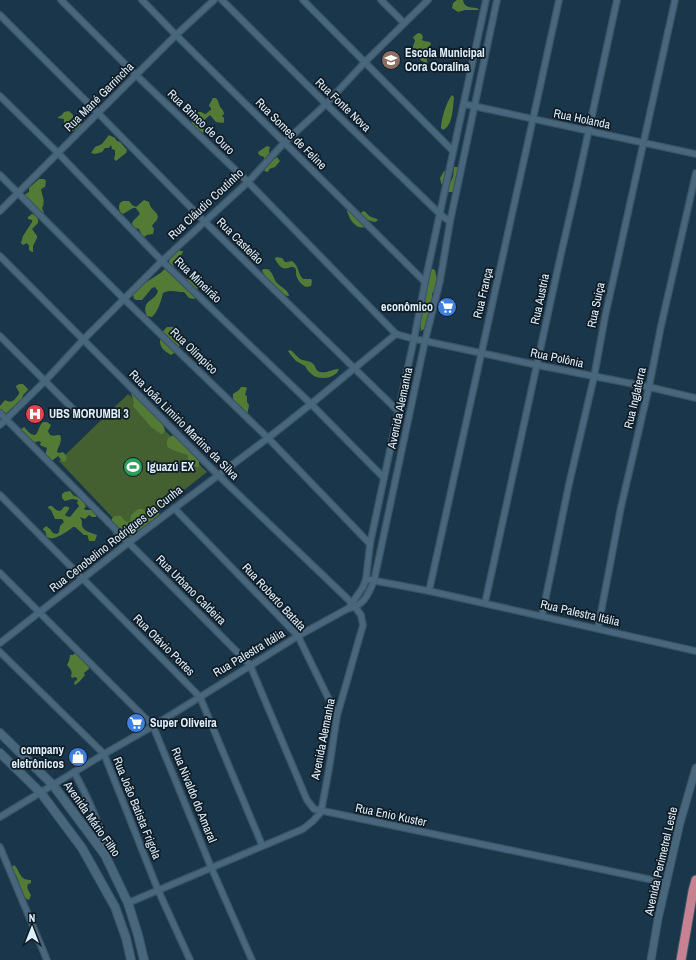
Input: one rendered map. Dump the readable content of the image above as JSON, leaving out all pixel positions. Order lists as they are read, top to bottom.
{
  "streets": {
    "main road": ["Avenida Mário Filho"],
    "street": [
      "Rua Mané Garrincha",
      "Rua Fonte Nova",
      "Rua Holanda",
      "Rua Brinco de Ouro",
      "Rua Somes de Feline",
      "Rua Cláudio Coutinho",
      "Rua Castelão",
      "Rua Mineirão",
      "Rua França",
      "Rua Austria",
      "Rua Suiça",
      "Rua Olímpico",
      "Rua Polônia",
      "Rua Inglaterra",
      "Avenida Alemanha",
      "Rua João Limirio Martins da Silva",
      "Rua Cenobelino Rodrigues da Cunha",
      "Rua Urbano Caldeira",
      "Rua Roberto Batata",
      "Rua Palestra Itália",
      "Rua Otávio Portes",
      "Rua Nivaldo do Amaral",
      "Rua João Batista Frigola",
      "Rua Enio Kuster",
      "Avenida Perimetrel Leste"
    ]
  },
  "crossings": [
    ["Rua Mané Garrincha", "Rua Brinco de Ouro"],
    ["Rua Mané Garrincha", "Rua Somes de Feline"],
    ["Rua Mané Garrincha", "Rua Castelão"],
    ["Rua Mané Garrincha", "Rua Mineirão"],
    ["Rua Mané Garrincha", "Rua Olímpico"],
    ["Rua Fonte Nova", "Rua Cláudio Coutinho"],
    ["Rua Fonte Nova", "Avenida Alemanha"],
    ["Rua Holanda", "Rua França"],
    ["Rua Holanda", "Rua Austria"],
    ["Rua Holanda", "Rua Suiça"],
    ["Rua Holanda", "Avenida Alemanha"],
    ["Rua Brinco de Ouro", "Rua Cláudio Coutinho"],
    ["Rua Brinco de Ouro", "Rua Cenobelino Rodrigues da Cunha"],
    ["Rua Somes de Feline", "Rua Cláudio Coutinho"],
    ["Rua Somes de Feline", "Avenida Alemanha"],
    ["Rua Cláudio Coutinho", "Rua Castelão"],
    ["Rua Cláudio Coutinho", "Rua Mineirão"],
    ["Rua Cláudio Coutinho", "Rua Olímpico"],
    ["Rua Cláudio Coutinho", "Rua João Limirio Martins da Silva"],
    ["Rua Cláudio Coutinho", "Rua Urbano Caldeira"],
    ["Rua Castelão", "Avenida Alemanha"],
    ["Rua Castelão", "Rua Cenobelino Rodrigues da Cunha"],
    ["Rua Mineirão", "Avenida Alemanha"],
    ["Rua Mineirão", "Rua Cenobelino Rodrigues da Cunha"],
    ["Rua França", "Rua Polônia"],
    ["Rua França", "Rua Palestra Itália"],
    ["Rua Austria", "Rua Polônia"],
    ["Rua Austria", "Rua Palestra Itália"],
    ["Rua Suiça", "Rua Polônia"],
    ["Rua Suiça", "Rua Palestra Itália"],
    ["Rua Olímpico", "Avenida Alemanha"],
    ["Rua Olímpico", "Rua Cenobelino Rodrigues da Cunha"],
    ["Rua Polônia", "Rua Inglaterra"],
    ["Rua Polônia", "Avenida Alemanha"],
    ["Rua Inglaterra", "Rua Palestra Itália"],
    ["Avenida Alemanha", "Rua João Limirio Martins da Silva"],
    ["Avenida Alemanha", "Rua Urbano Caldeira"],
    ["Avenida Alemanha", "Rua Roberto Batata"],
    ["Avenida Alemanha", "Rua Palestra Itália"],
    ["Avenida Alemanha", "Rua Enio Kuster"],
    ["Rua João Limirio Martins da Silva", "Rua Cenobelino Rodrigues da Cunha"],
    ["Rua João Limirio Martins da Silva", "Rua Palestra Itália"],
    ["Rua Cenobelino Rodrigues da Cunha", "Rua Urbano Caldeira"],
    ["Rua Cenobelino Rodrigues da Cunha", "Rua Roberto Batata"],
    ["Rua Cenobelino Rodrigues da Cunha", "Rua Otávio Portes"],
    ["Rua Cenobelino Rodrigues da Cunha", "Rua Nivaldo do Amaral"],
    ["Rua Urbano Caldeira", "Rua Palestra Itália"],
    ["Rua Urbano Caldeira", "Rua Enio Kuster"],
    ["Rua Roberto Batata", "Rua Palestra Itália"],
    ["Rua Palestra Itália", "Rua Otávio Portes"],
    ["Rua Palestra Itália", "Rua Nivaldo do Amaral"],
    ["Rua Palestra Itália", "Rua João Batista Frigola"],
    ["Rua Palestra Itália", "Avenida Mário Filho"],
    ["Rua Enio Kuster", "Avenida Perimetrel Leste"]
  ],
  "places": {
    "school or university": ["Escola Municipal Cora Coralina"],
    "supermarket": ["econômico", "Super Oliveira"],
    "hospital": ["UBS MORUMBI 3"],
    "sports": ["Iguazú EX"],
    "shop": ["company eletrônicos"]
  },
  "north": "top"
}
